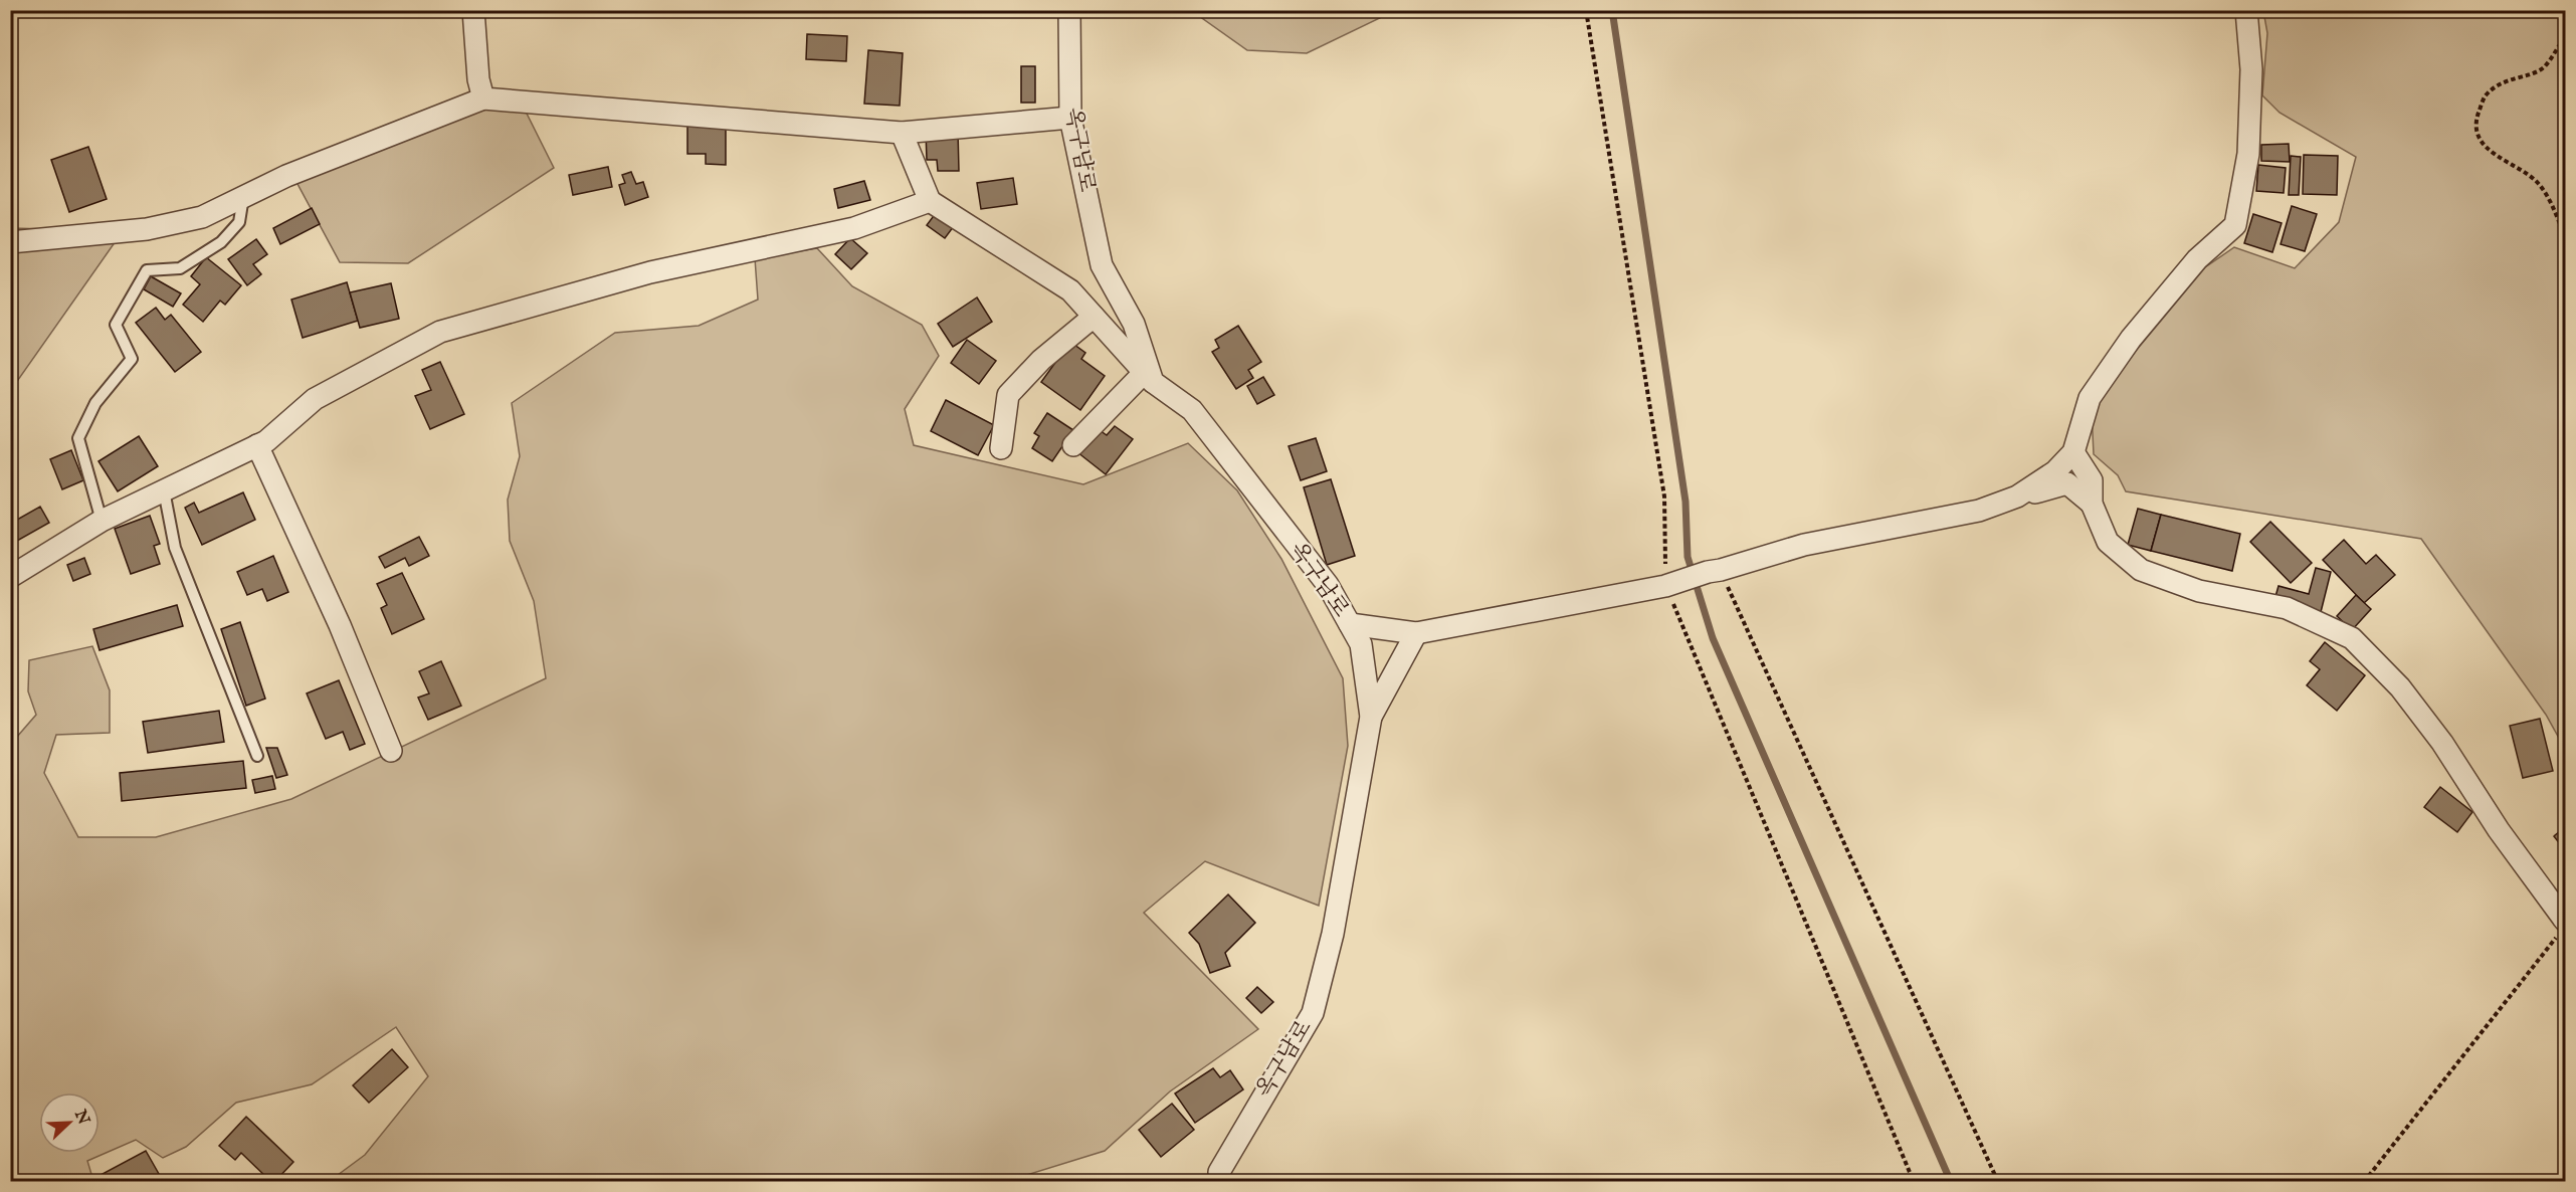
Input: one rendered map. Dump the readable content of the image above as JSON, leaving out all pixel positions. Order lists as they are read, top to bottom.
{
  "streets": {
    "street": ["옥구남로"]
  },
  "north": "top right"
}
